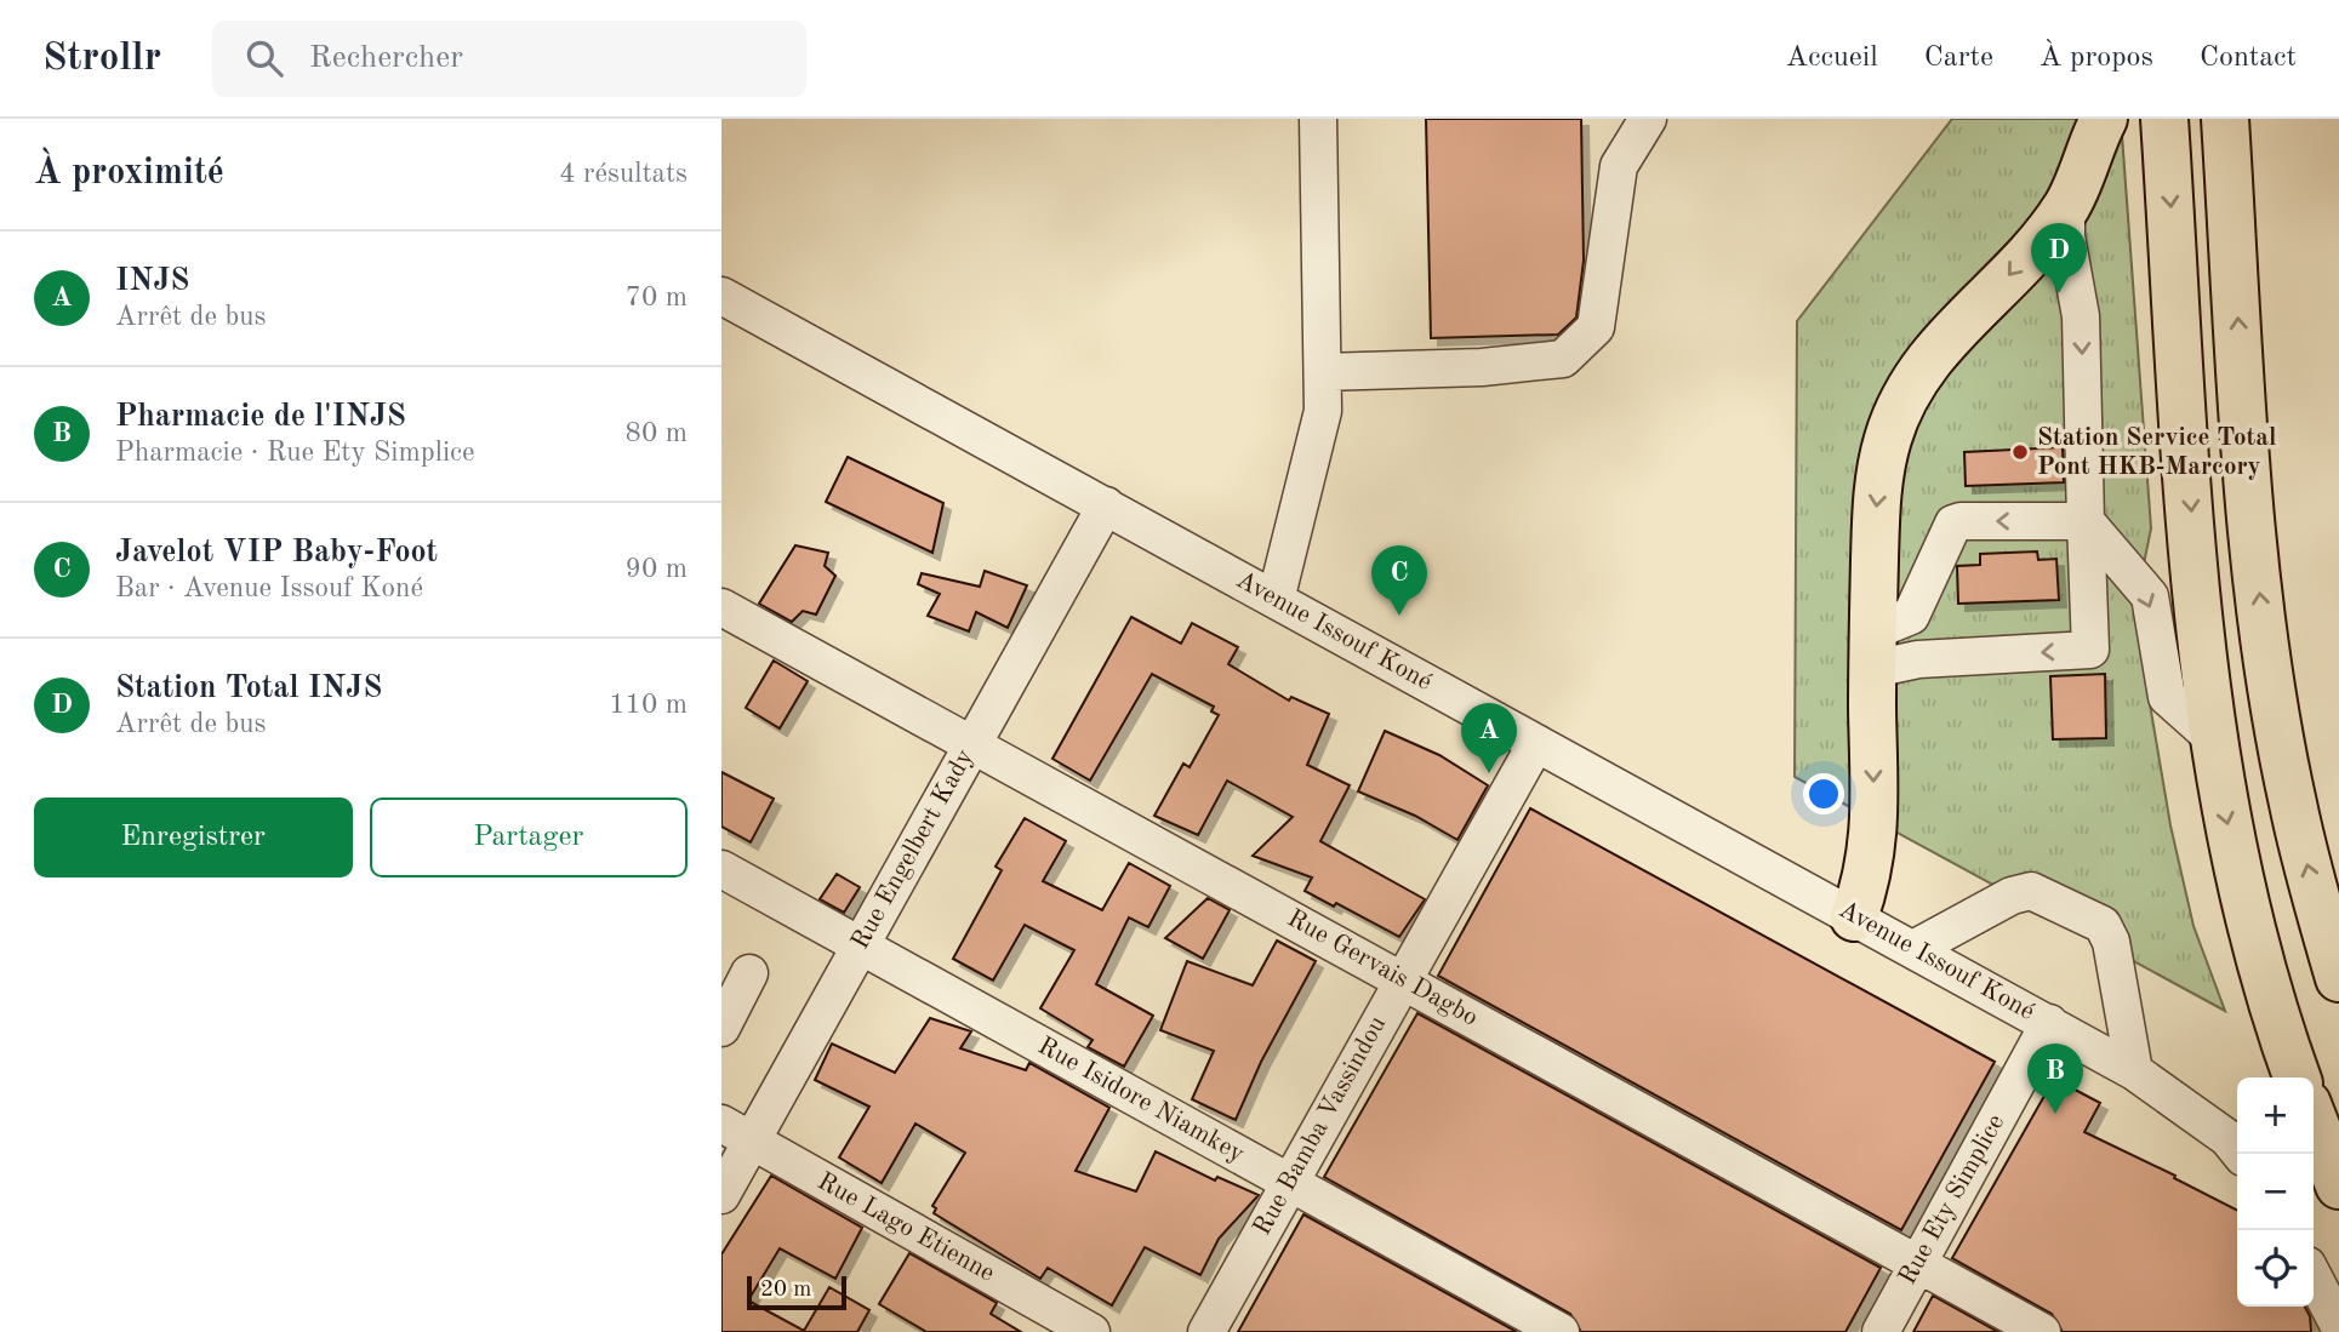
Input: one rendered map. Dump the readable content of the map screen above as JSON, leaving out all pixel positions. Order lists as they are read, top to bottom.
{
  "streets": {
    "street": [
      "Avenue Issouf Koné",
      "Rue Engelbert Kady",
      "Rue Gervais Dagbo",
      "Rue Isidore Niamkey",
      "Rue Bamba Vassindou",
      "Rue Ety Simplice",
      "Rue Lago Etienne"
    ]
  },
  "crossings": [
    ["Avenue Issouf Koné", "Rue Engelbert Kady"],
    ["Avenue Issouf Koné", "Rue Bamba Vassindou"],
    ["Avenue Issouf Koné", "Rue Ety Simplice"],
    ["Rue Engelbert Kady", "Rue Gervais Dagbo"],
    ["Rue Engelbert Kady", "Rue Isidore Niamkey"],
    ["Rue Engelbert Kady", "Rue Lago Etienne"],
    ["Rue Gervais Dagbo", "Rue Bamba Vassindou"],
    ["Rue Gervais Dagbo", "Rue Ety Simplice"],
    ["Rue Isidore Niamkey", "Rue Bamba Vassindou"]
  ],
  "places": ["Station Service Total Pont HKB-Marcory"],
  "scale_bar": "20 m",
  "page": {
    "header": "Strollr",
    "search": "Rechercher",
    "nav": [
      "Accueil",
      "Carte",
      "À propos",
      "Contact"
    ],
    "heading": ["À proximité", "4 résultats"],
    "pins": [
      "D",
      "C",
      "A",
      "B"
    ],
    "list": [
      {
        "mark": "A",
        "name": "INJS",
        "note": "Arrêt de bus",
        "value": "70 m"
      },
      {
        "mark": "B",
        "name": "Pharmacie de l'INJS",
        "note": "Pharmacie · Rue Ety Simplice",
        "value": "80 m"
      },
      {
        "mark": "C",
        "name": "Javelot VIP Baby-Foot",
        "note": "Bar · Avenue Issouf Koné",
        "value": "90 m"
      },
      {
        "mark": "D",
        "name": "Station Total INJS",
        "note": "Arrêt de bus",
        "value": "110 m"
      }
    ],
    "buttons": ["Enregistrer", "Partager"],
    "map_buttons": ["+", "−"],
    "scale": "20 m"
  }
}
